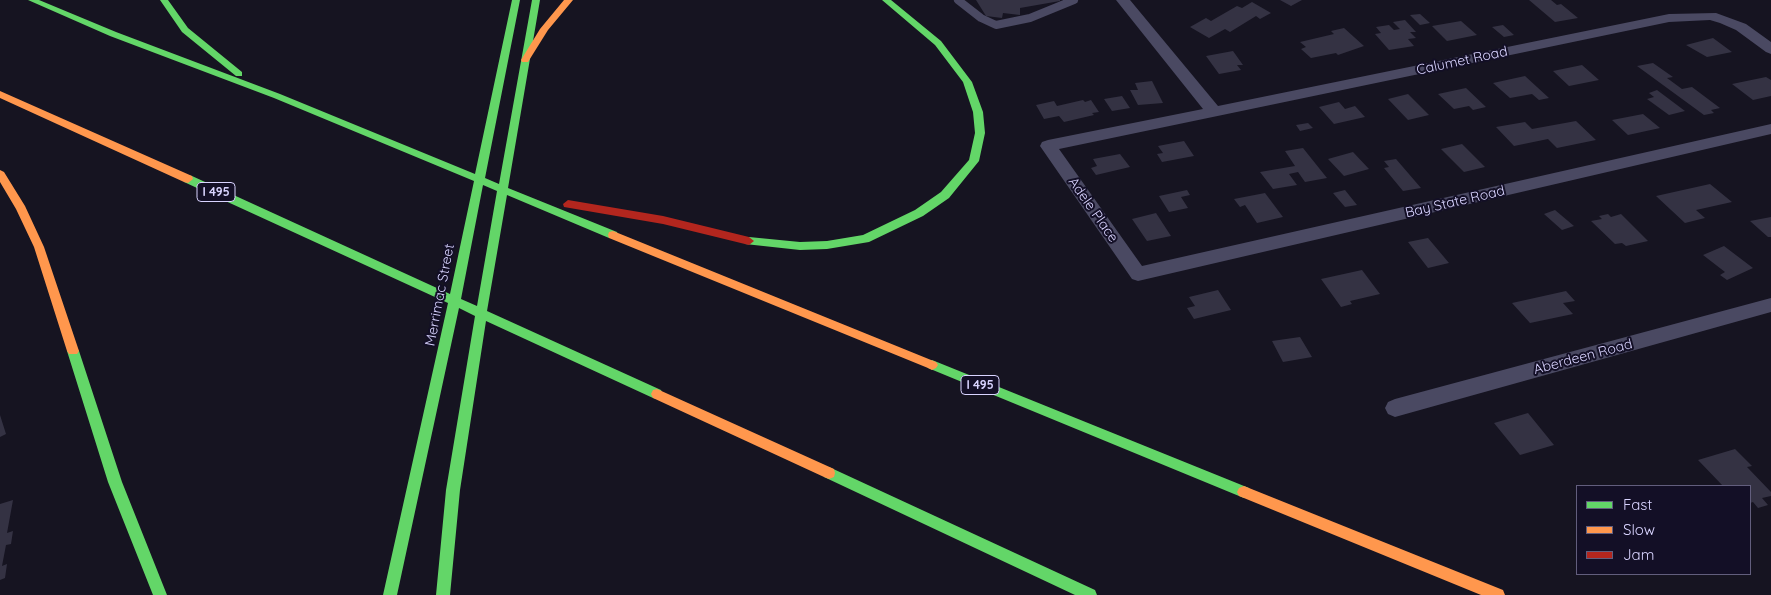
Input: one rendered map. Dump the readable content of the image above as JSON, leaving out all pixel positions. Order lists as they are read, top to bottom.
{
  "streets": {
    "main road": ["I 495", "Merrimac Street"],
    "street": [
      "Calumet Road",
      "Bay State Road",
      "Adele Place",
      "Aberdeen Road"
    ]
  },
  "crossings": [
    ["Calumet Road", "Adele Place"],
    ["Bay State Road", "Adele Place"]
  ],
  "legend": ["Fast", "Slow", "Jam"]
}
